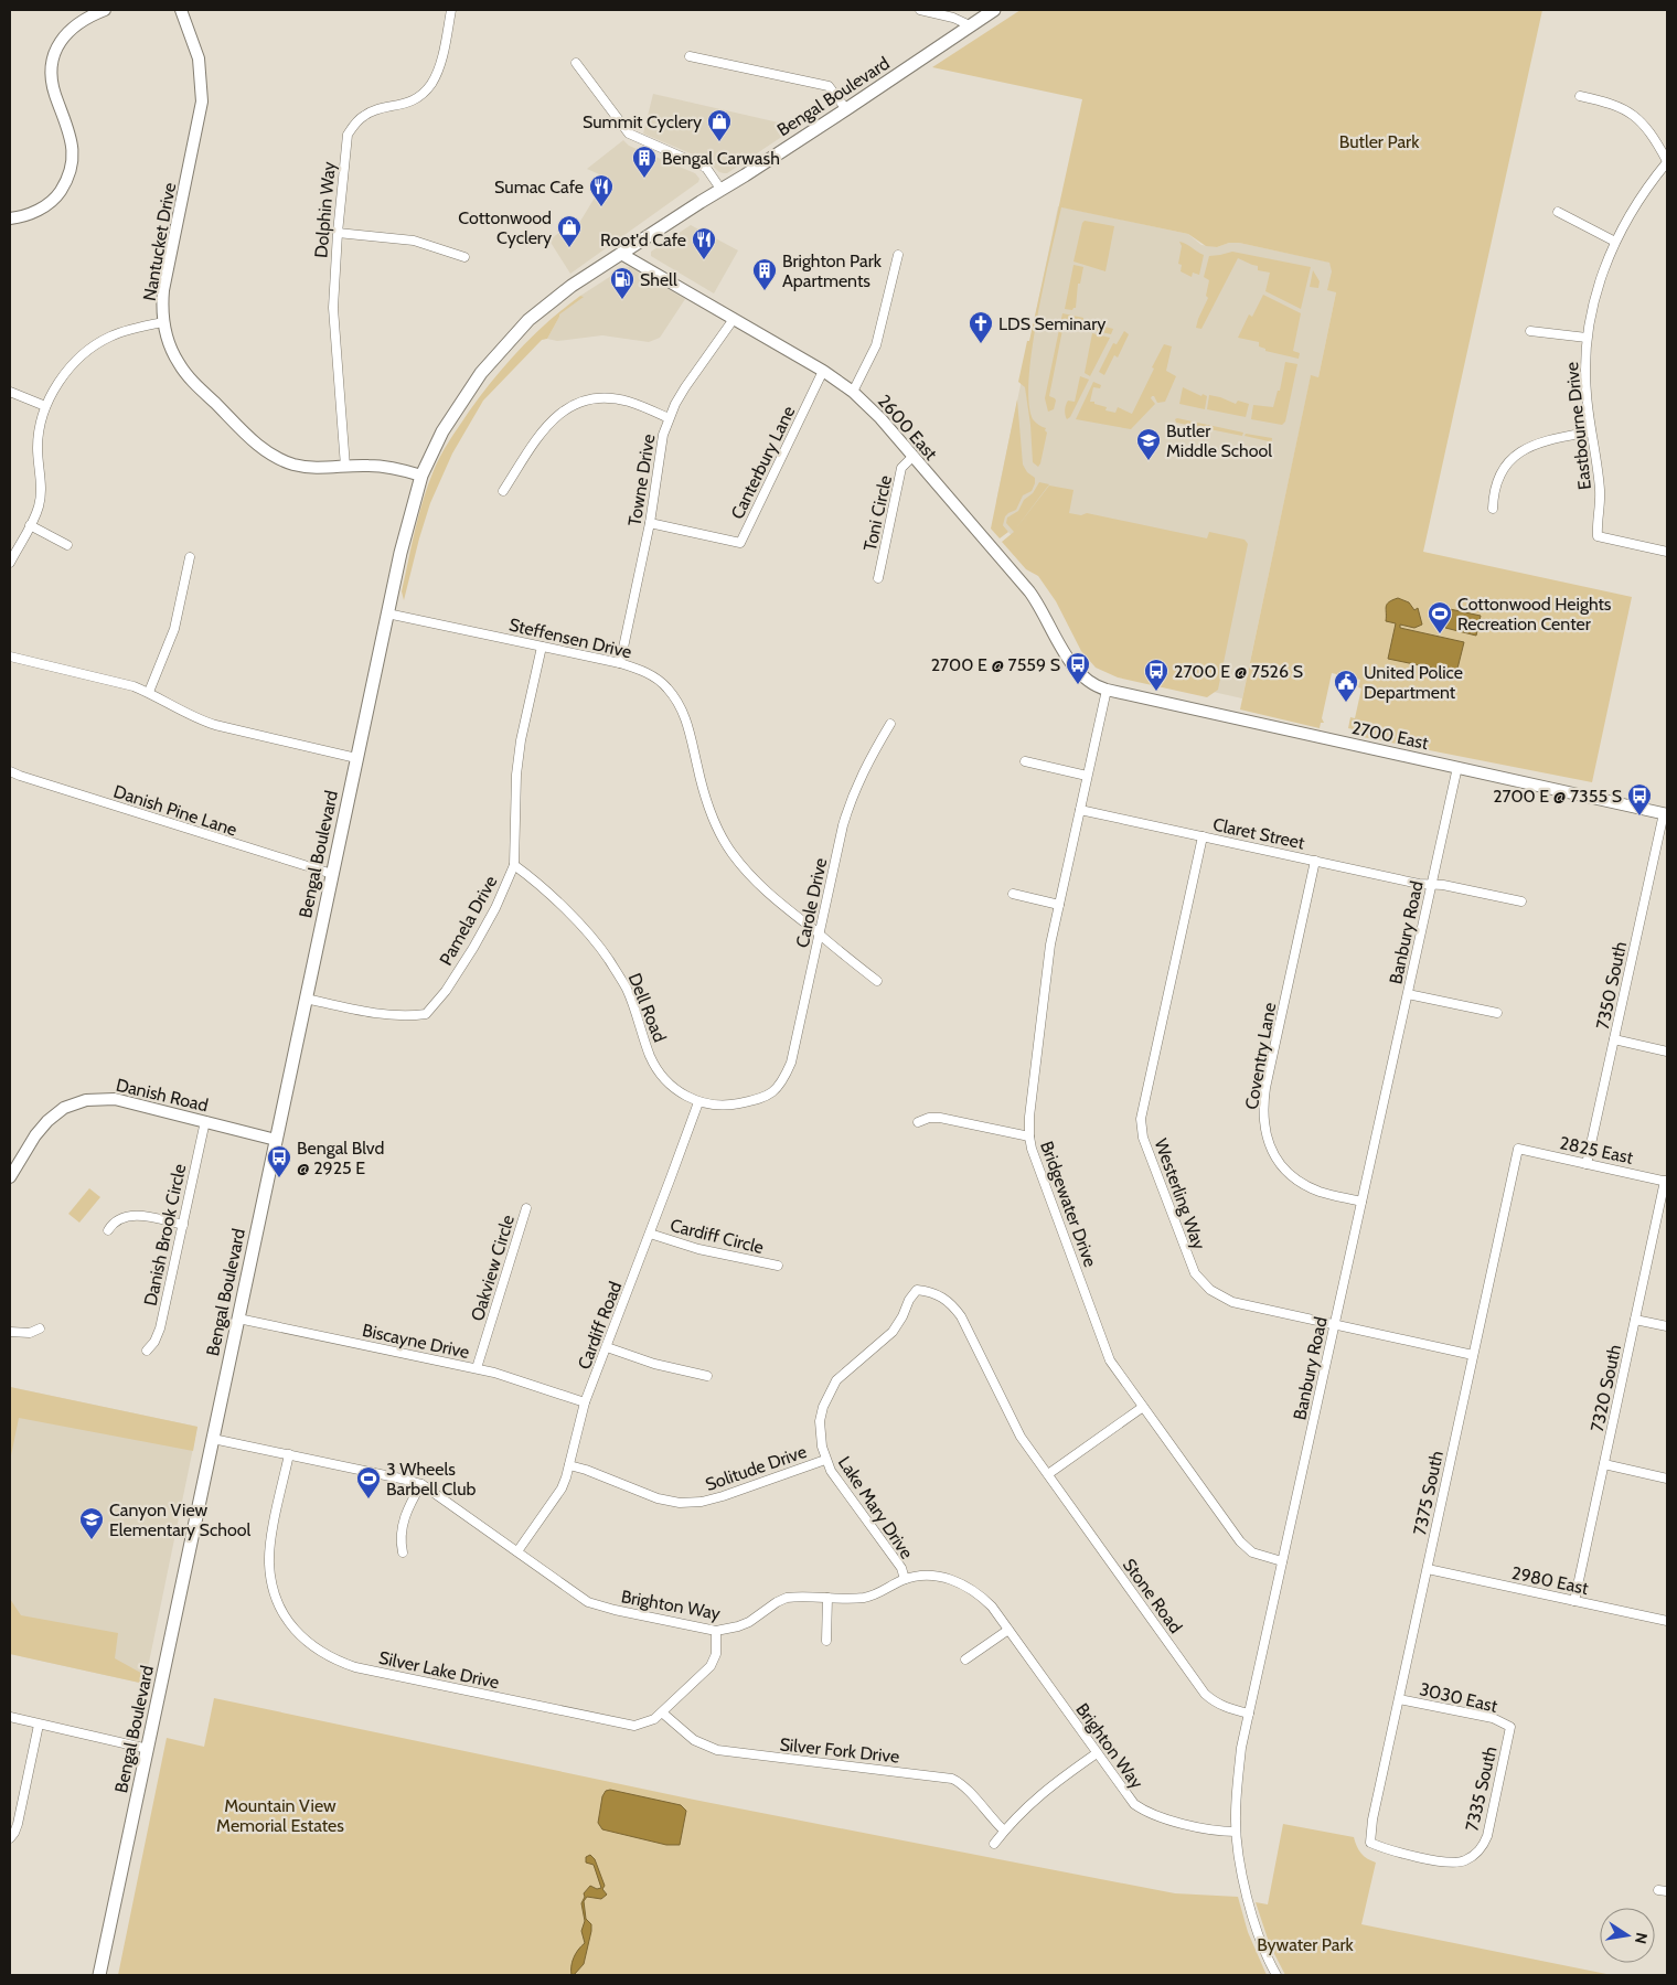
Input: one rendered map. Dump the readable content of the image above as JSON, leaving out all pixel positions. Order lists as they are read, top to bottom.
{
  "streets": {
    "main road": ["Bengal Boulevard"],
    "street": [
      "Dolphin Way",
      "Nantucket Drive",
      "Eastbourne Drive",
      "2600 East",
      "Canterbury Lane",
      "Towne Drive",
      "Toni Circle",
      "Steffensen Drive",
      "2700 East",
      "Danish Pine Lane",
      "Claret Street",
      "Carole Drive",
      "Pamela Drive",
      "Banbury Road",
      "7350 South",
      "Dell Road",
      "Coventry Lane",
      "Danish Road",
      "2825 East",
      "Westerling Way",
      "Bridgewater Drive",
      "Danish Brook Circle",
      "Cardiff Circle",
      "Oakview Circle",
      "Cardiff Road",
      "Biscayne Drive",
      "7320 South",
      "Solitude Drive",
      "7375 South",
      "Lake Mary Drive",
      "2980 East",
      "Stone Road",
      "Brighton Way",
      "Silver Lake Drive",
      "3030 East",
      "Silver Fork Drive",
      "7335 South"
    ]
  },
  "crossings": [
    ["Bengal Boulevard", "Nantucket Drive"],
    ["Bengal Boulevard", "2600 East"],
    ["Bengal Boulevard", "Steffensen Drive"],
    ["Bengal Boulevard", "Danish Pine Lane"],
    ["Bengal Boulevard", "Pamela Drive"],
    ["Bengal Boulevard", "Danish Road"],
    ["Bengal Boulevard", "Biscayne Drive"],
    ["Bengal Boulevard", "Brighton Way"],
    ["Dolphin Way", "Nantucket Drive"],
    ["2600 East", "Canterbury Lane"],
    ["2600 East", "Towne Drive"],
    ["2600 East", "Toni Circle"],
    ["2600 East", "2700 East"],
    ["2600 East", "Bridgewater Drive"],
    ["Canterbury Lane", "Towne Drive"],
    ["Towne Drive", "Steffensen Drive"],
    ["Steffensen Drive", "Carole Drive"],
    ["Steffensen Drive", "Pamela Drive"],
    ["2700 East", "Banbury Road"],
    ["2700 East", "7350 South"],
    ["2700 East", "Bridgewater Drive"],
    ["Claret Street", "Banbury Road"],
    ["Claret Street", "Coventry Lane"],
    ["Claret Street", "Westerling Way"],
    ["Claret Street", "Bridgewater Drive"],
    ["Carole Drive", "Dell Road"],
    ["Pamela Drive", "Dell Road"],
    ["Banbury Road", "Coventry Lane"],
    ["Banbury Road", "Westerling Way"],
    ["Banbury Road", "Bridgewater Drive"],
    ["Banbury Road", "Stone Road"],
    ["Banbury Road", "Brighton Way"],
    ["7350 South", "2825 East"],
    ["Dell Road", "Cardiff Road"],
    ["Danish Road", "Danish Brook Circle"],
    ["2825 East", "7320 South"],
    ["2825 East", "7375 South"],
    ["Westerling Way", "7375 South"],
    ["Cardiff Circle", "Cardiff Road"],
    ["Oakview Circle", "Biscayne Drive"],
    ["Cardiff Road", "Biscayne Drive"],
    ["Cardiff Road", "Solitude Drive"],
    ["Cardiff Road", "Brighton Way"],
    ["7320 South", "2980 East"],
    ["Solitude Drive", "Lake Mary Drive"],
    ["7375 South", "2980 East"],
    ["7375 South", "3030 East"],
    ["7375 South", "7335 South"],
    ["Lake Mary Drive", "Stone Road"],
    ["Lake Mary Drive", "Brighton Way"],
    ["Brighton Way", "Silver Lake Drive"],
    ["Silver Lake Drive", "Silver Fork Drive"],
    ["3030 East", "7335 South"]
  ],
  "parks": ["Butler Park", "Mountain View Memorial Estates", "Bywater Park"],
  "places": {
    "shop": ["Summit Cyclery", "Cottonwood Cyclery"],
    "building": ["Bengal Carwash", "Brighton Park Apartments"],
    "restaurant": ["Sumac Cafe", "Root'd Cafe"],
    "fuel station": ["Shell"],
    "church": ["LDS Seminary"],
    "school or university": ["Butler Middle School", "Canyon View Elementary School"],
    "sports": ["Cottonwood Heights Recreation Center", "3 Wheels Barbell Club"],
    "bus stop": [
      "2700 E @ 7559 S",
      "2700 E @ 7526 S",
      "2700 E @ 7355 S",
      "Bengal Blvd @ 2925 E"
    ],
    "public building": ["United Police Department"]
  },
  "north": "right"
}
